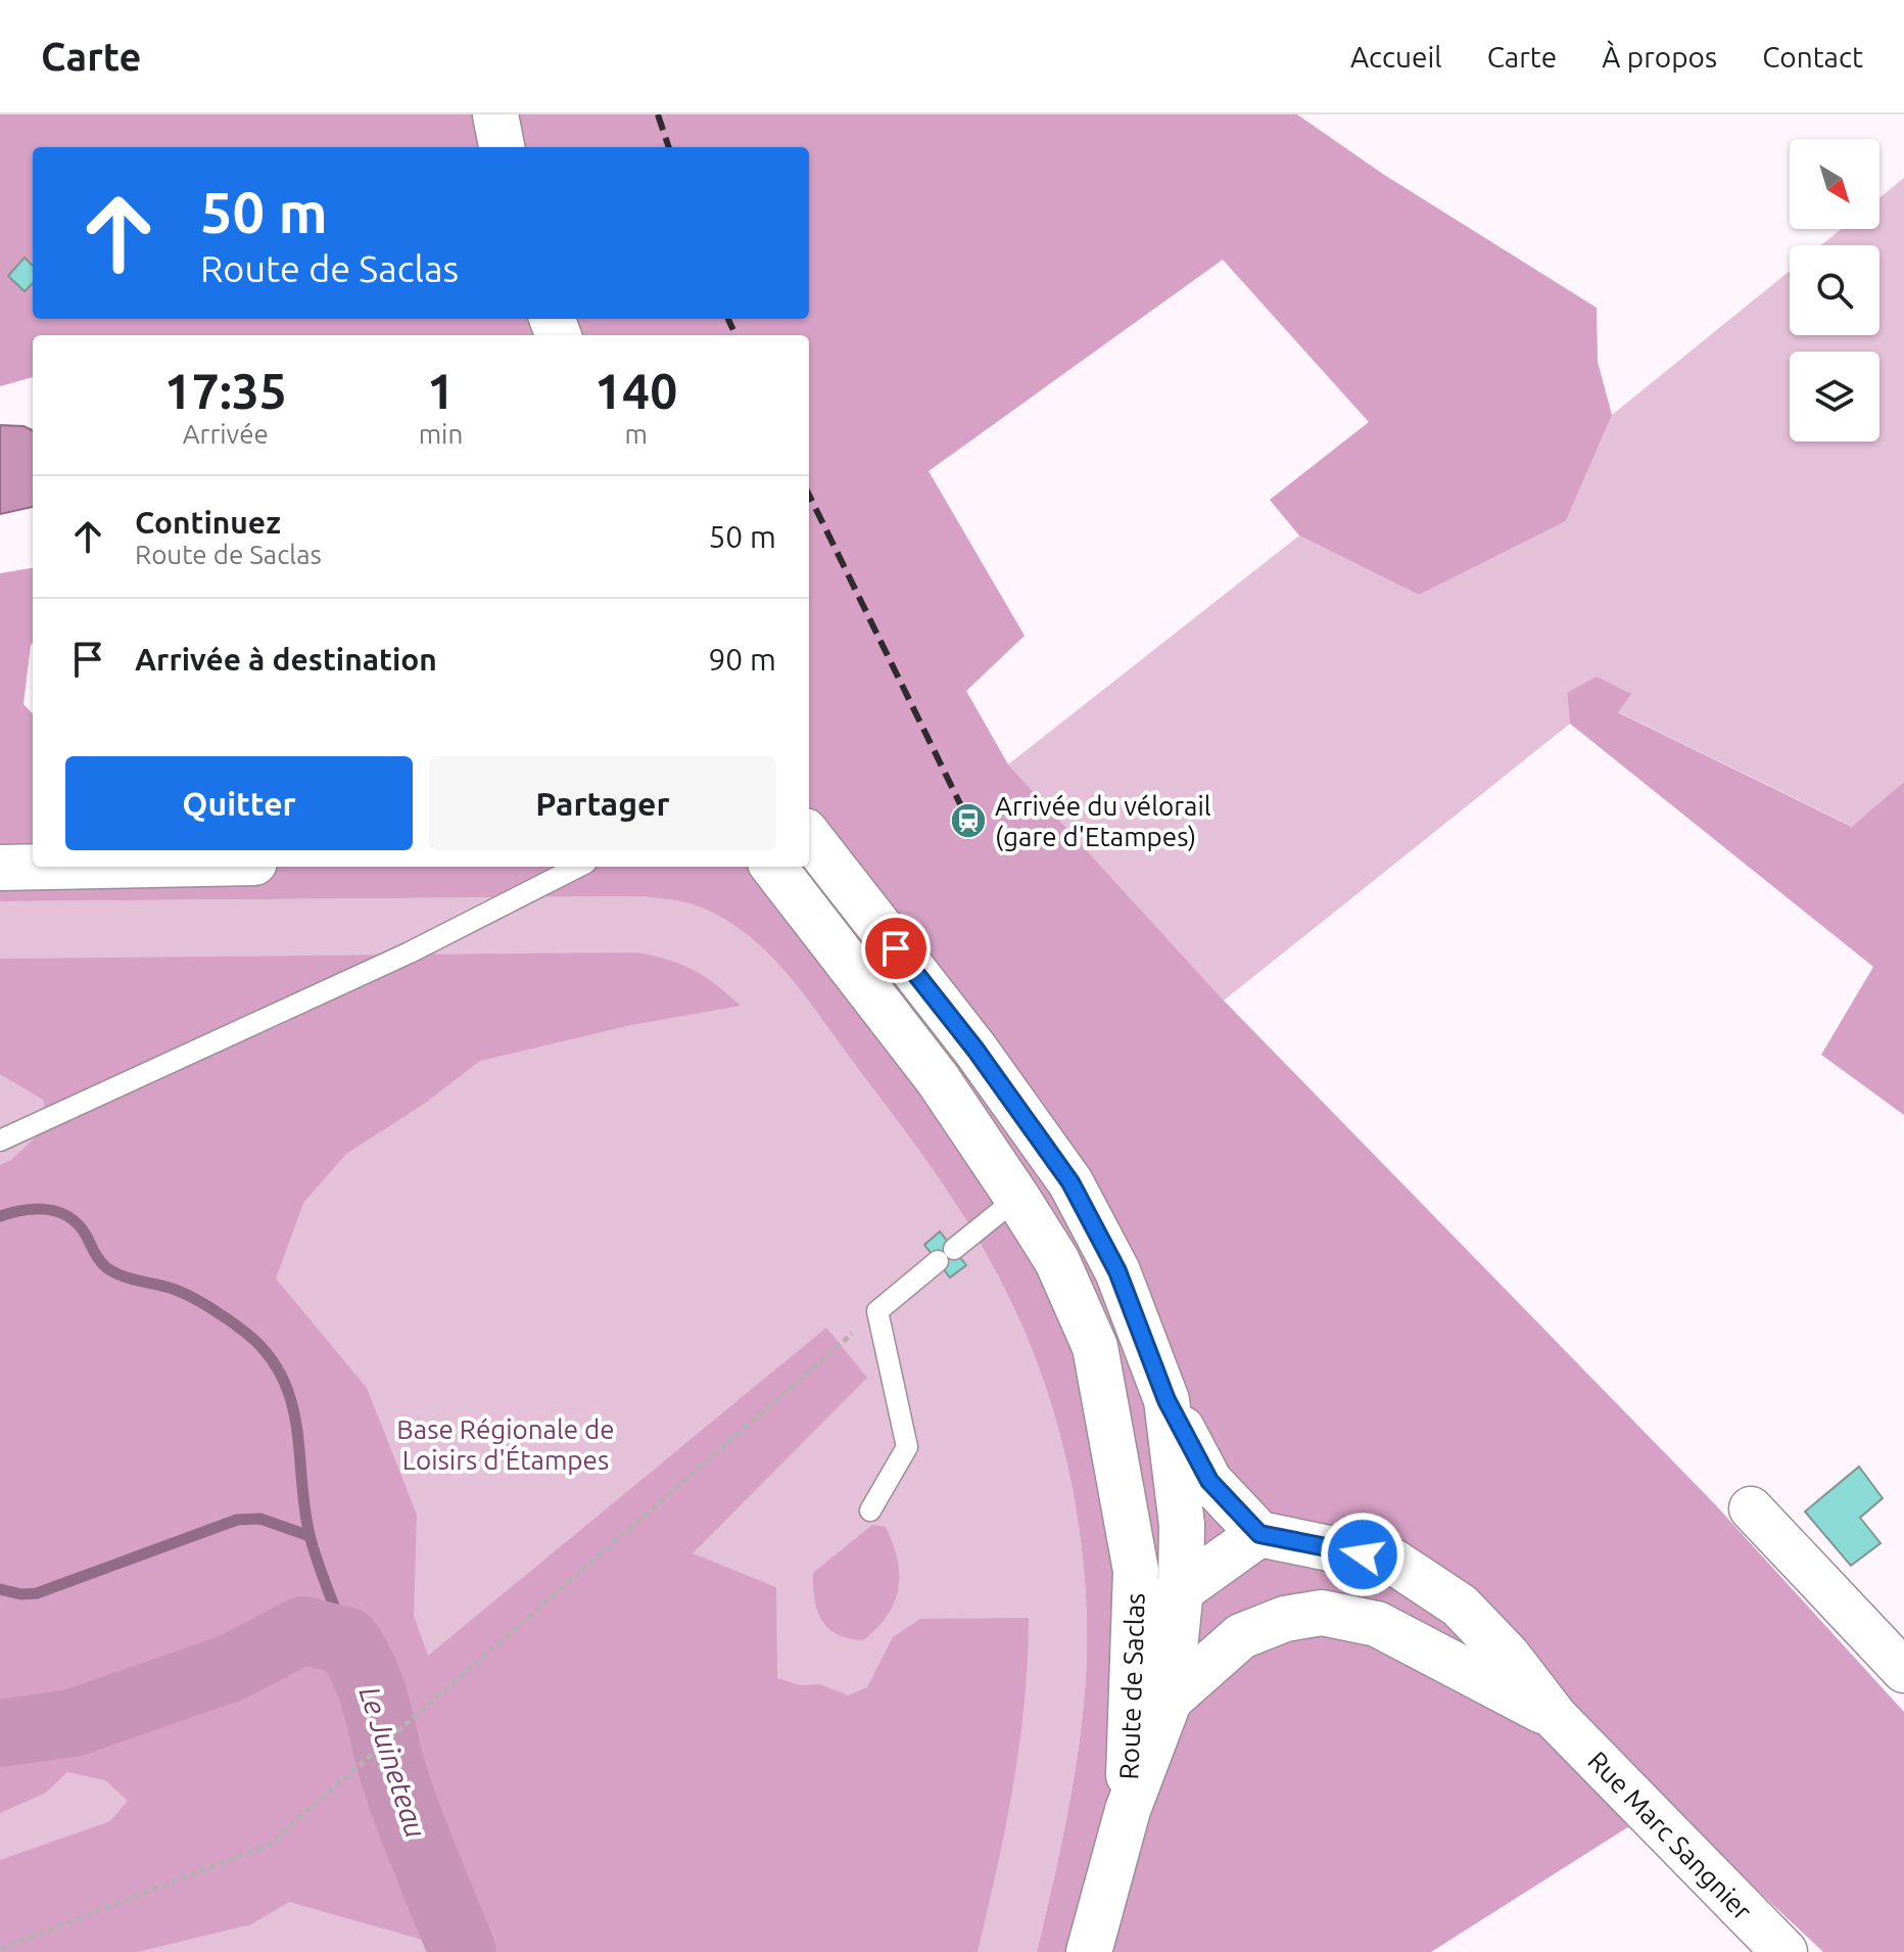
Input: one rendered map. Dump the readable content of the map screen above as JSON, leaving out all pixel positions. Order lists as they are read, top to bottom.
{
  "streets": {
    "main road": ["Route de Saclas", "Rue Marc Sangnier"]
  },
  "crossings": [
    ["Route de Saclas", "Rue Marc Sangnier"]
  ],
  "water": ["Le Juineteau"],
  "parks": ["Base Régionale de Loisirs d'Étampes"],
  "places": {
    "station": ["Arrivée du vélorail (gare d'Etampes)"]
  },
  "north": "bottom right",
  "page": {
    "header": "Carte",
    "nav": [
      "Accueil",
      "Carte",
      "À propos",
      "Contact"
    ],
    "turn": ["50 m", "Route de Saclas"],
    "eta": [
      "17:35",
      "Arrivée",
      "1",
      "min",
      "140",
      "m"
    ],
    "list": [
      {
        "name": "Continuez",
        "note": "Route de Saclas",
        "value": "50 m"
      },
      {
        "name": "Arrivée à destination",
        "value": "90 m"
      }
    ],
    "buttons": ["Quitter", "Partager"]
  }
}
